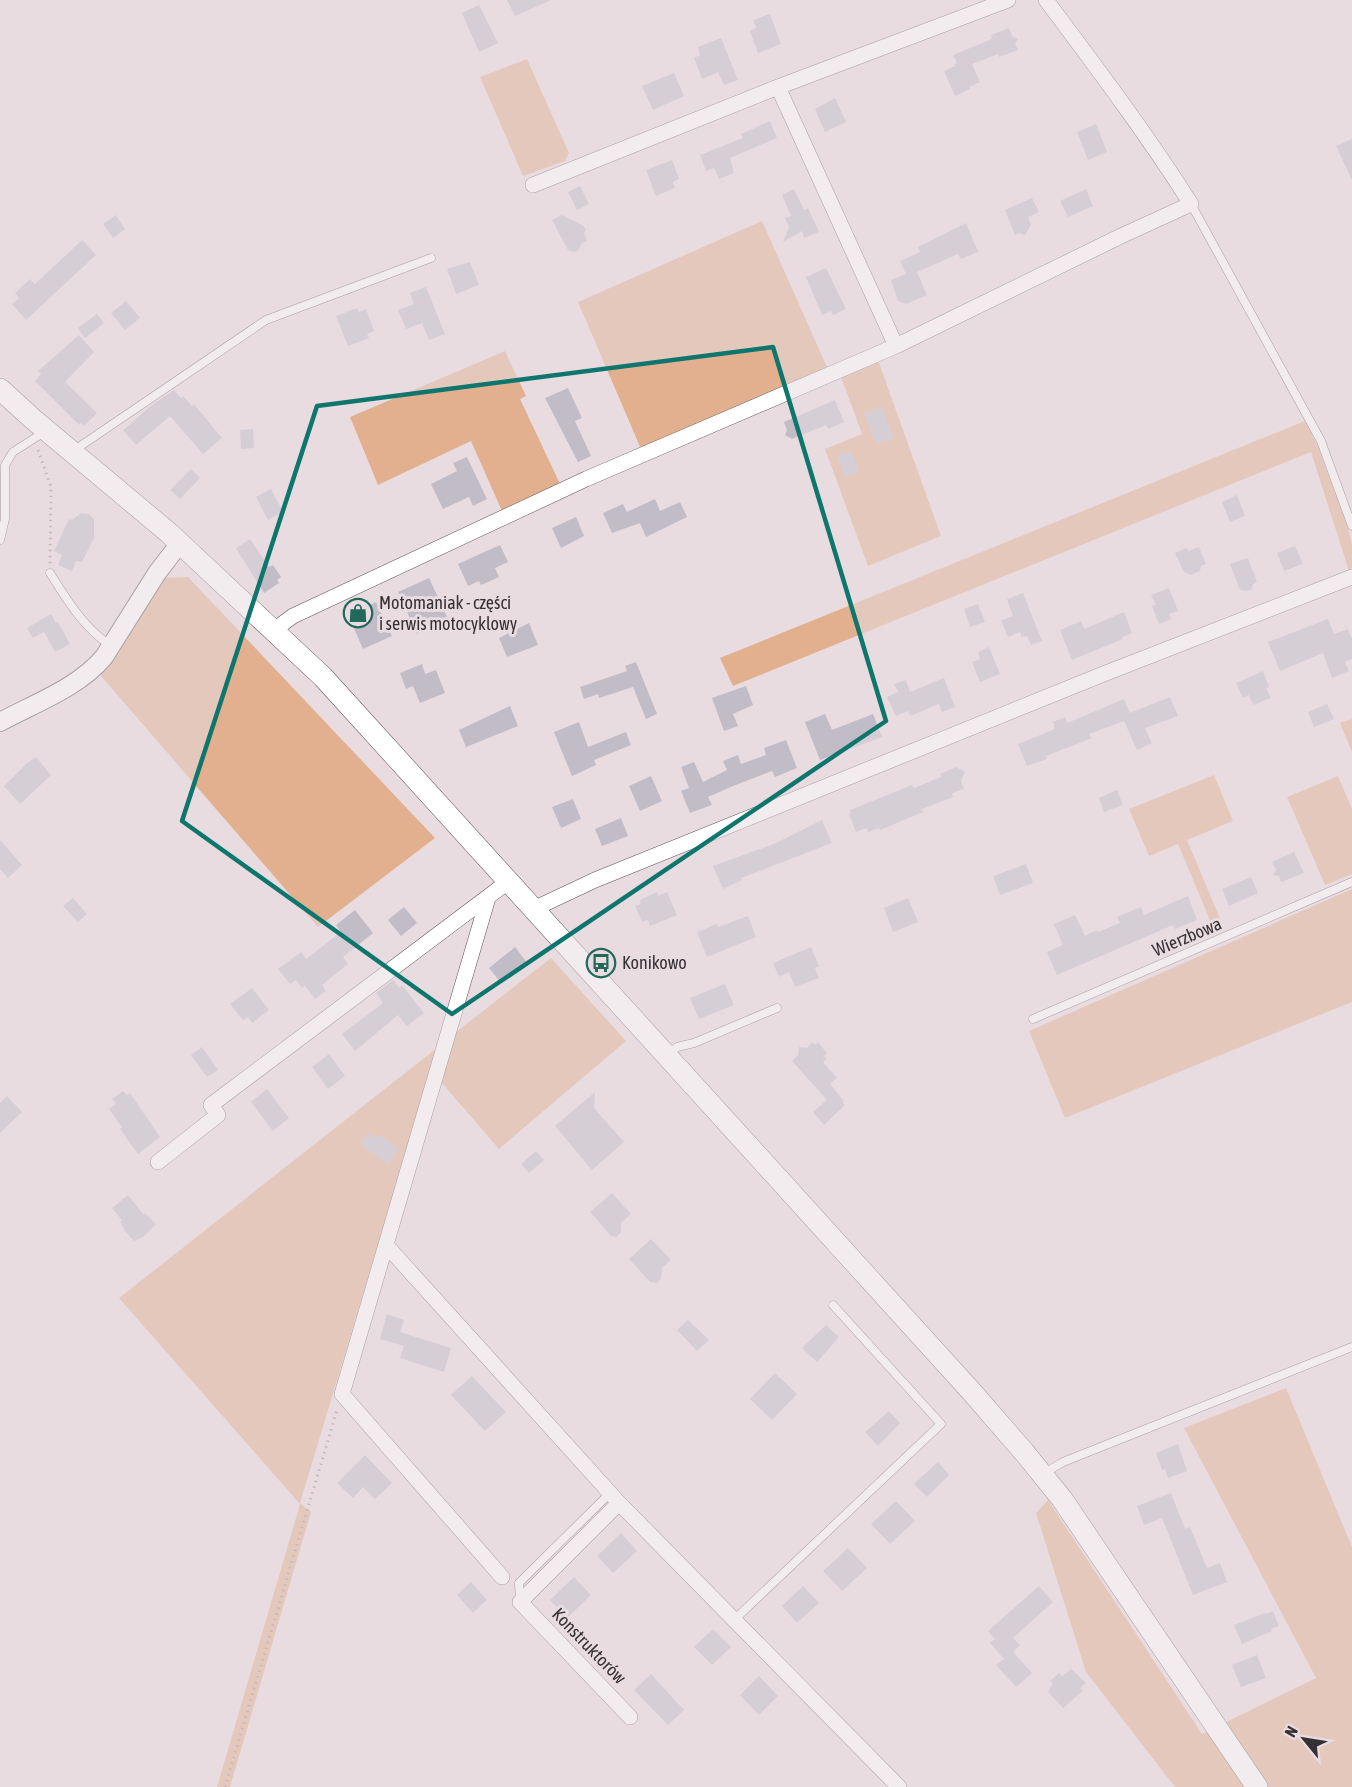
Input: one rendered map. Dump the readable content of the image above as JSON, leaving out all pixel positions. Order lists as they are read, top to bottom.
{
  "streets": {
    "street": ["Konstruktorów"],
    "lane": ["Wierzbowa"]
  },
  "places": {
    "shop": ["Motomaniak - części i serwis motocyklowy"],
    "bus stop": ["Konikowo"]
  },
  "north": "top left"
}
